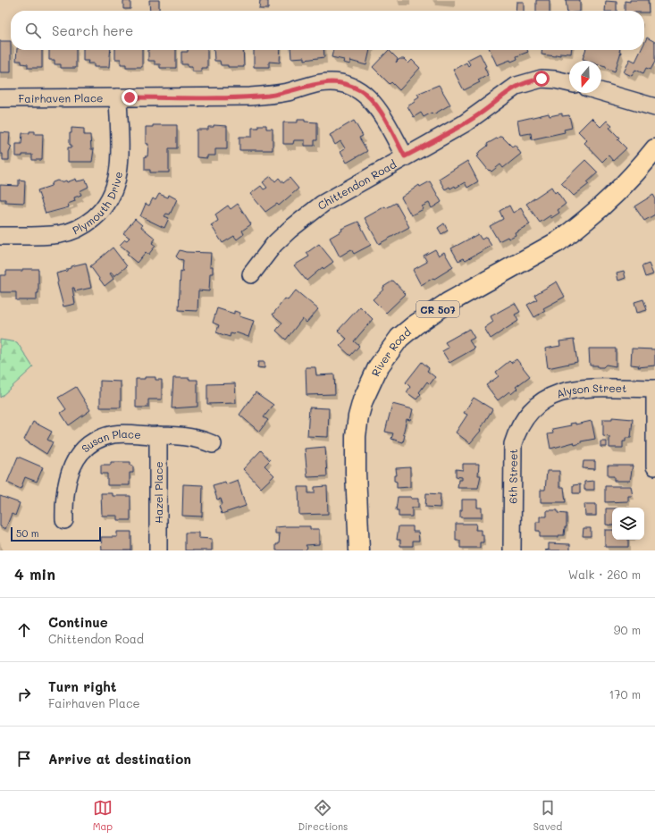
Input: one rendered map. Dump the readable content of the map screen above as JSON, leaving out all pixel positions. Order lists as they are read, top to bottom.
{
  "streets": {
    "main road": ["CR 507", "River Road"],
    "street": [
      "Fairhaven Place",
      "Chittendon Road",
      "Plymouth Drive",
      "Alyson Street",
      "Susan Place",
      "6th Street",
      "Hazel Place"
    ]
  },
  "crossings": [
    ["Fairhaven Place", "Chittendon Road"],
    ["Fairhaven Place", "Plymouth Drive"],
    ["Alyson Street", "6th Street"],
    ["Susan Place", "Hazel Place"]
  ],
  "scale_bar": "50 m",
  "north": "bottom",
  "page": {
    "search": "Search here",
    "scale": "50 m",
    "heading": ["4 min", "Walk · 260 m"],
    "list": [
      ["Continue", "Chittendon Road", "90 m"],
      ["Turn right", "Fairhaven Place", "170 m"],
      "Arrive at destination"
    ],
    "nav": ["Map", "Directions", "Saved"]
  }
}
